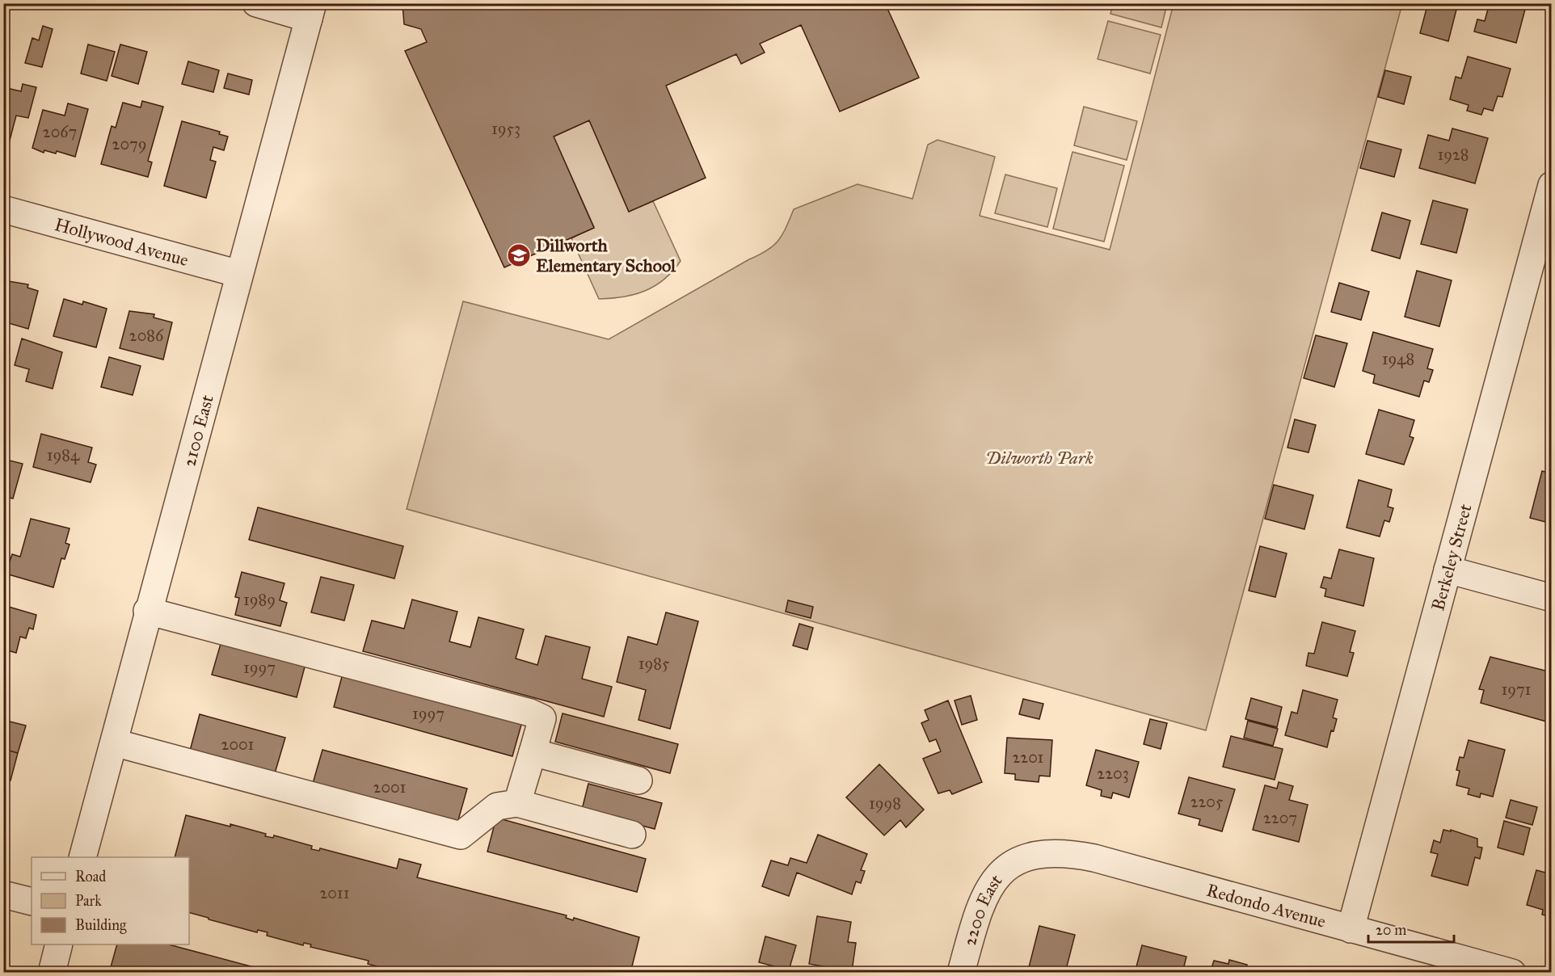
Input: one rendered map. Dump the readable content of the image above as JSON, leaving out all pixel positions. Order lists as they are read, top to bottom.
{
  "streets": {
    "street": [
      "Hollywood Avenue",
      "2100 East",
      "Berkeley Street",
      "Redondo Avenue",
      "2200 East"
    ]
  },
  "crossings": [
    ["Hollywood Avenue", "2100 East"],
    ["Berkeley Street", "Redondo Avenue"],
    ["Redondo Avenue", "2200 East"]
  ],
  "parks": ["Dilworth Park"],
  "places": {
    "school or university": ["Dillworth Elementary School"]
  },
  "house_numbers": [
    "1953",
    "2067",
    "2079",
    "1928",
    "2086",
    "1948",
    "1984",
    "1989",
    "1985",
    "1997",
    "1971",
    "1997",
    "2001",
    "2201",
    "2203",
    "2001",
    "2205",
    "1998",
    "2207",
    "2011"
  ],
  "legend": ["Road", "Park", "Building"],
  "scale_bar": "20 m"
}
